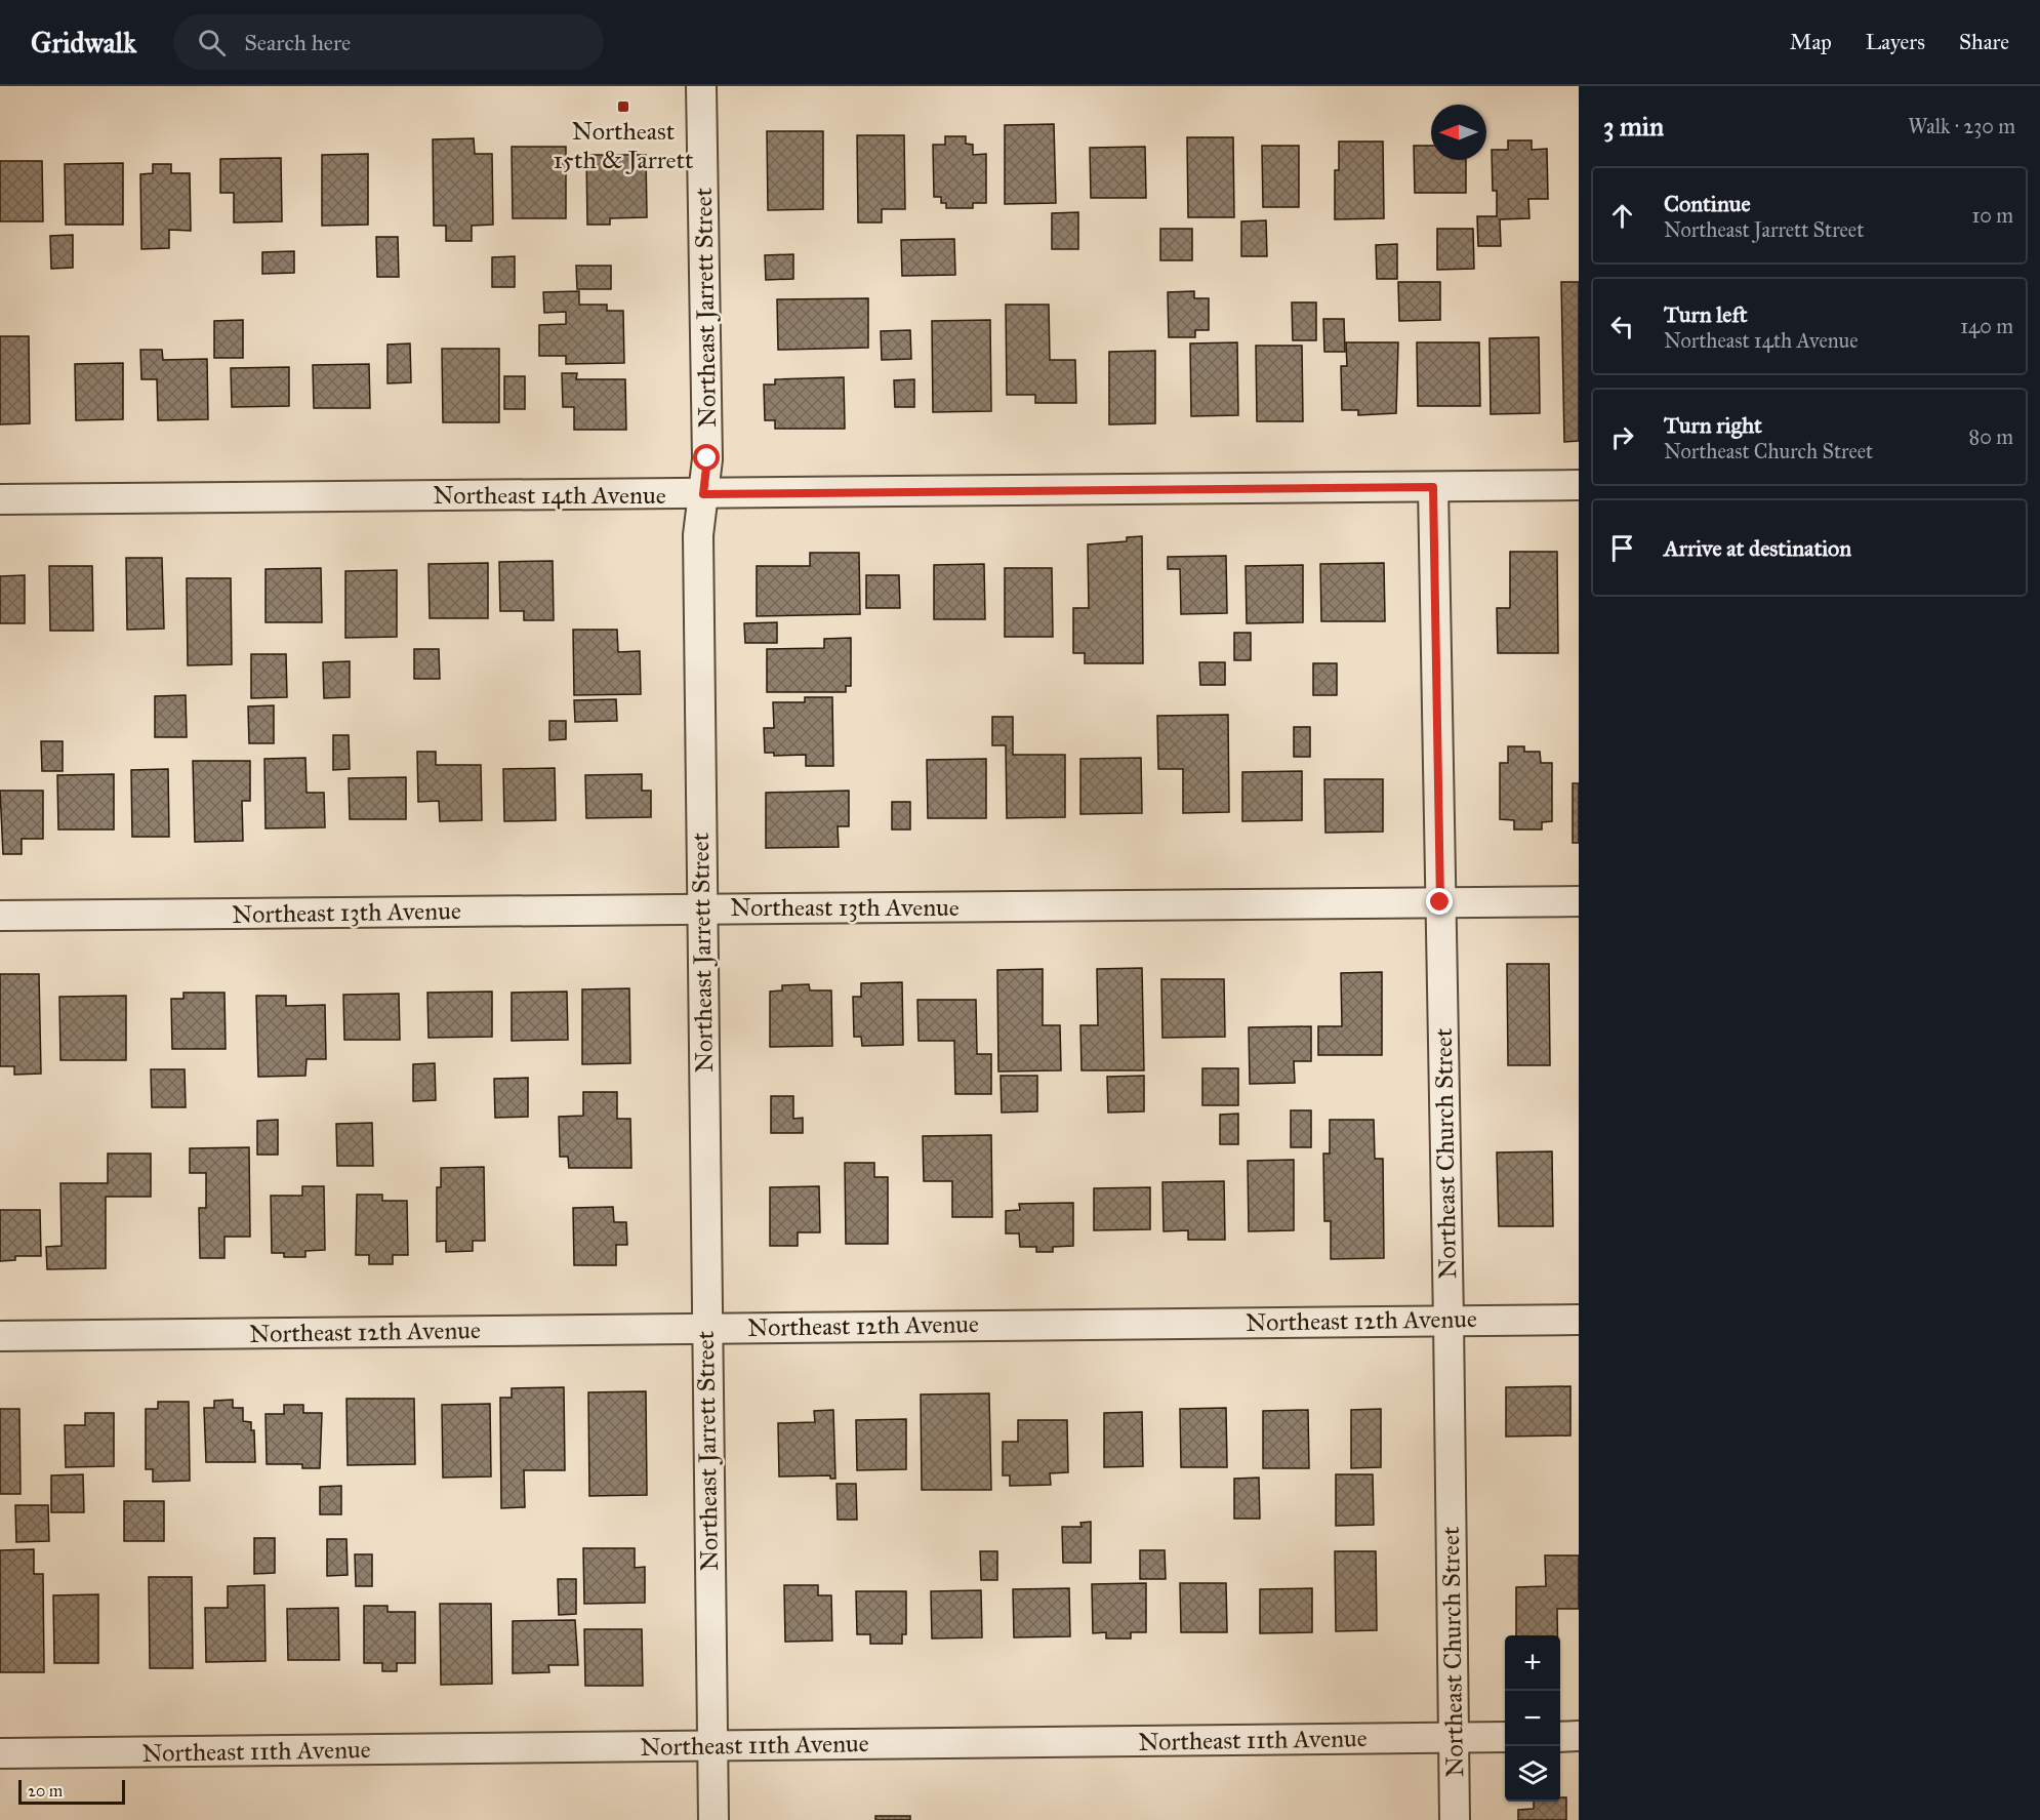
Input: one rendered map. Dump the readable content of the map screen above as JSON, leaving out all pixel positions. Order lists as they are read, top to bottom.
{
  "streets": {
    "street": [
      "Northeast Jarrett Street",
      "Northeast 14th Avenue",
      "Northeast 13th Avenue",
      "Northeast Church Street",
      "Northeast 12th Avenue",
      "Northeast 11th Avenue"
    ]
  },
  "crossings": [
    ["Northeast Jarrett Street", "Northeast 14th Avenue"],
    ["Northeast Jarrett Street", "Northeast 13th Avenue"],
    ["Northeast Jarrett Street", "Northeast 12th Avenue"],
    ["Northeast Jarrett Street", "Northeast 11th Avenue"],
    ["Northeast 14th Avenue", "Northeast Church Street"],
    ["Northeast 13th Avenue", "Northeast Church Street"],
    ["Northeast Church Street", "Northeast 12th Avenue"],
    ["Northeast Church Street", "Northeast 11th Avenue"]
  ],
  "places": {
    "transit": ["Northeast 15th & Jarrett"]
  },
  "scale_bar": "20 m",
  "north": "left",
  "page": {
    "header": "Gridwalk",
    "search": "Search here",
    "nav": ["Map", "Layers", "Share"],
    "heading": ["3 min", "Walk · 230 m"],
    "list": [
      ["Continue", "Northeast Jarrett Street", "10 m"],
      ["Turn left", "Northeast 14th Avenue", "140 m"],
      ["Turn right", "Northeast Church Street", "80 m"],
      "Arrive at destination"
    ],
    "map_buttons": ["+", "−"],
    "scale": "20 m"
  }
}
